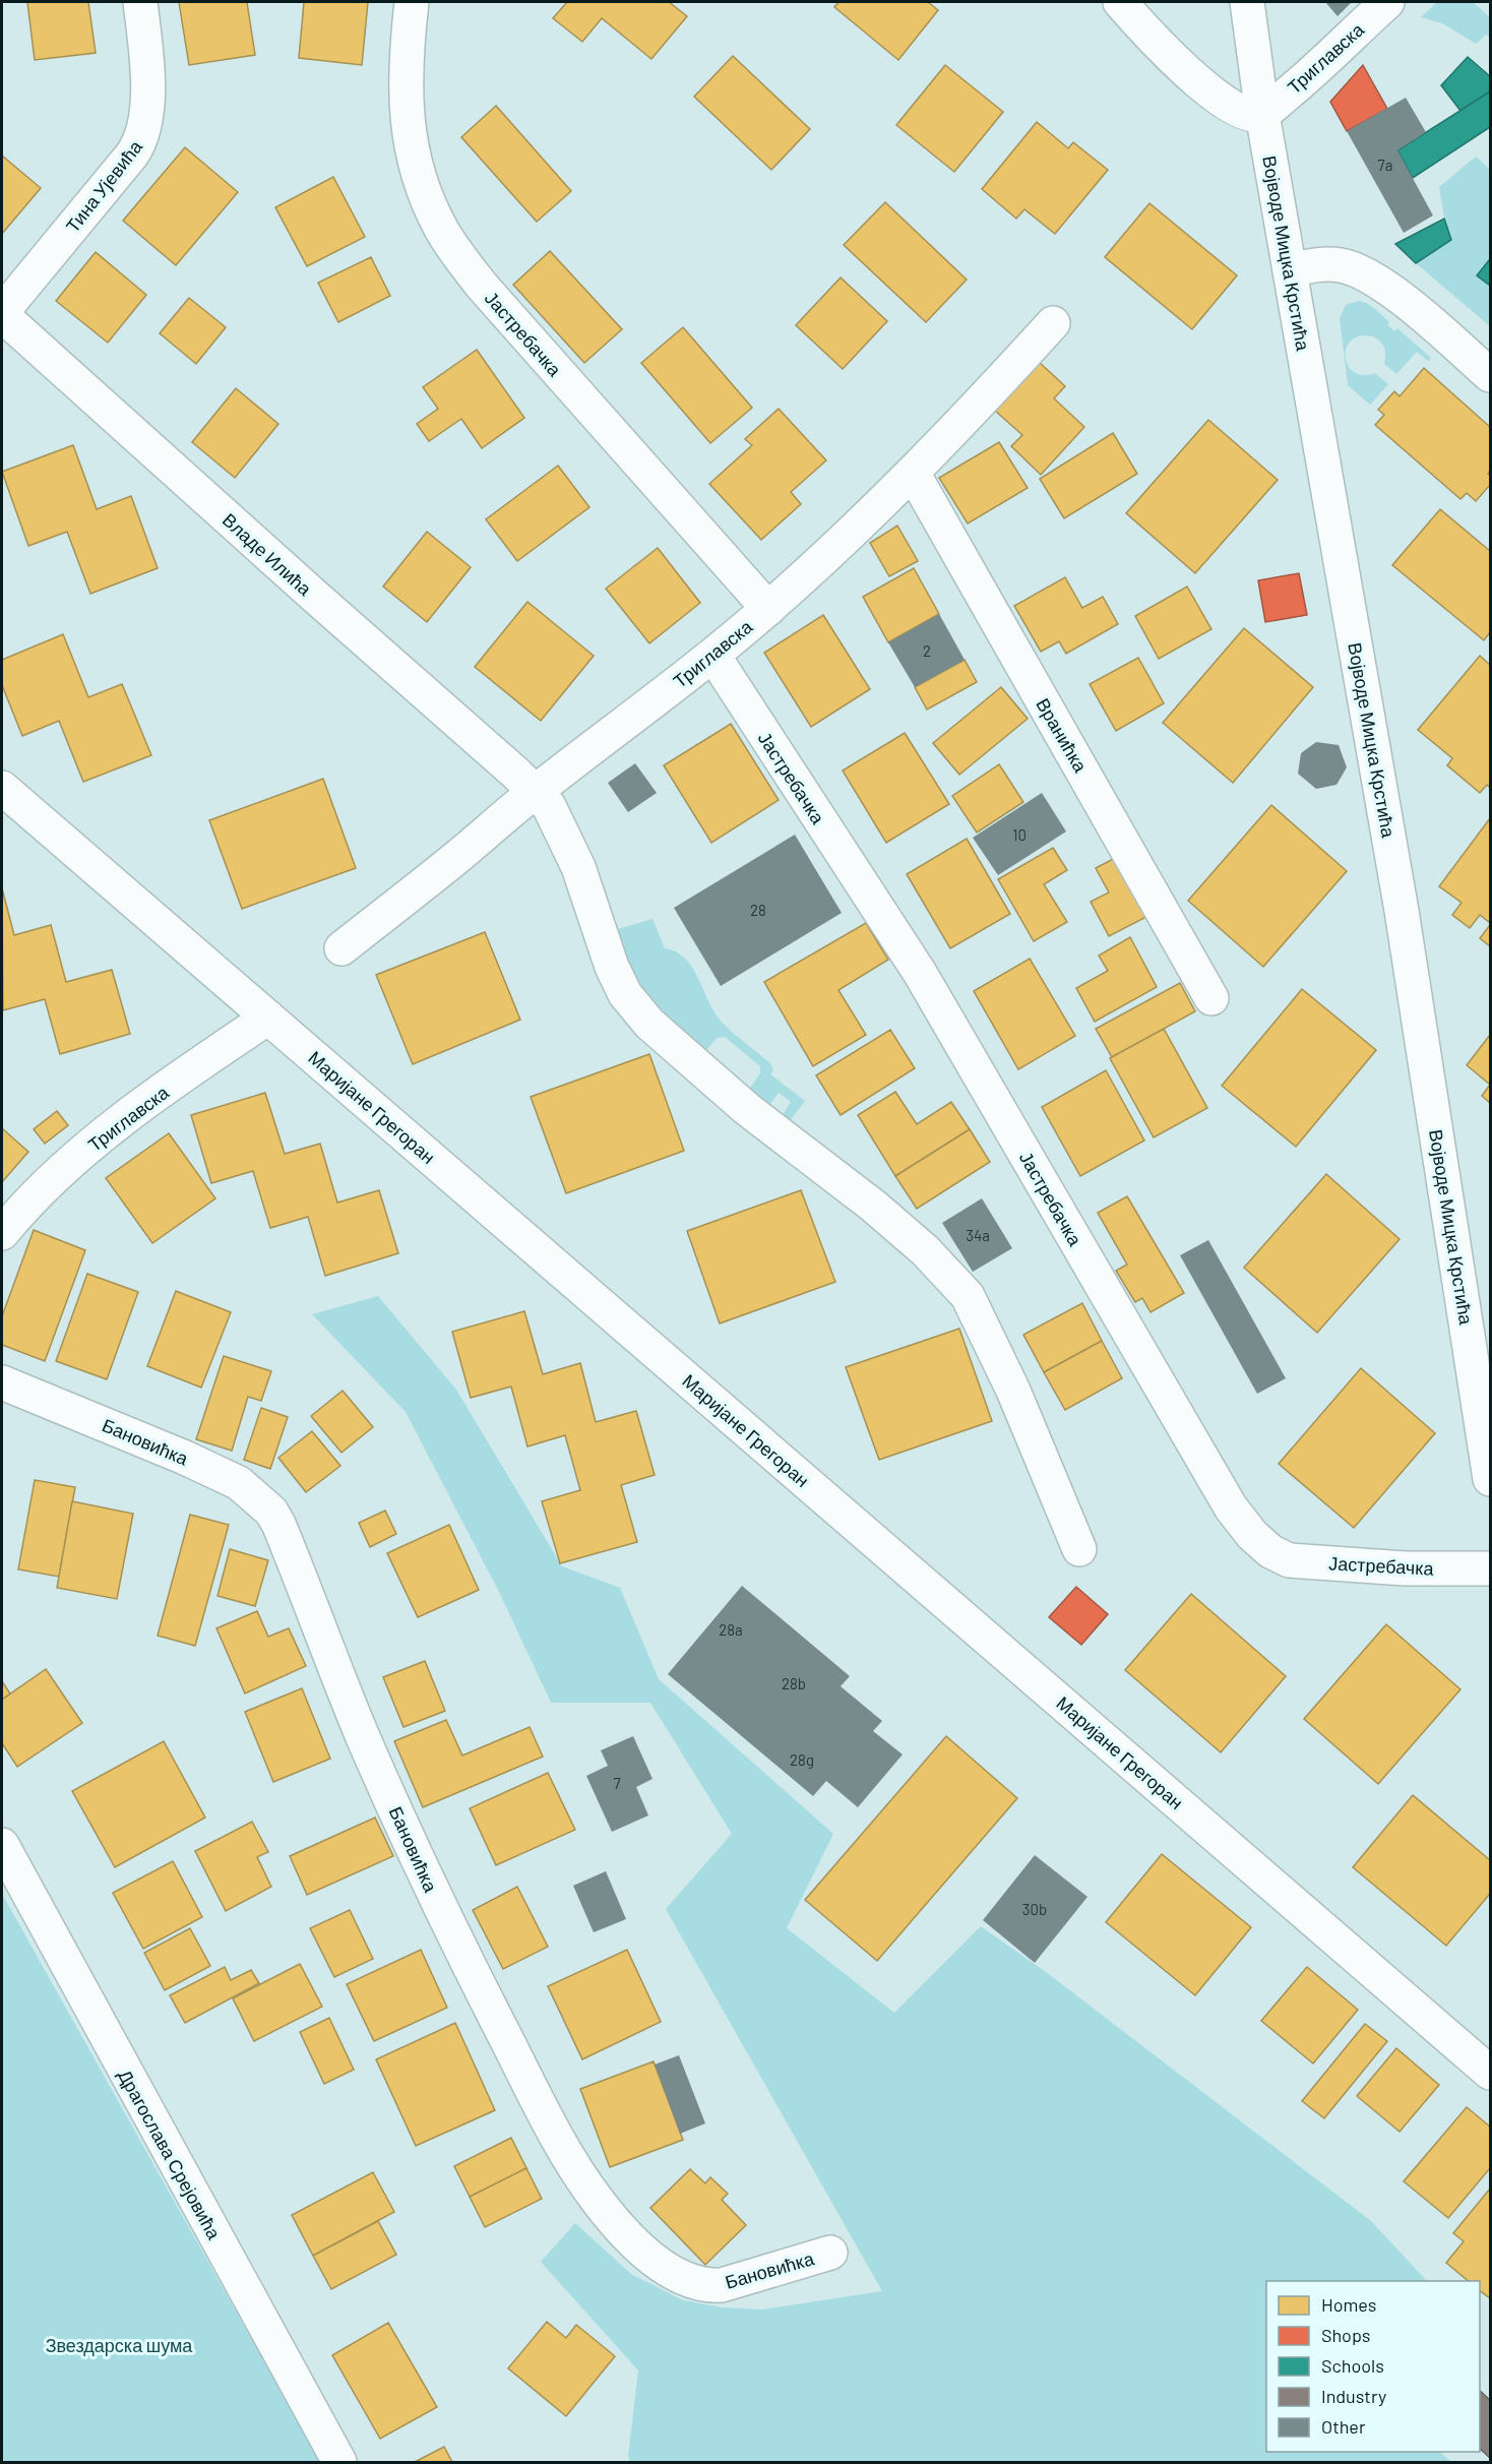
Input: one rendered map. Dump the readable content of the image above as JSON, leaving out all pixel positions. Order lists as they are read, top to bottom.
{
  "streets": {
    "street": [
      "Триглавска",
      "Тина Ујевића",
      "Војводе Мицка Крстића",
      "Јастребачка",
      "Владе Илића",
      "Вранићка",
      "Маријане Грегоран",
      "Бановићка",
      "Драгослава Срејовића"
    ]
  },
  "crossings": [
    ["Триглавска", "Војводе Мицка Крстића"],
    ["Триглавска", "Јастребачка"],
    ["Триглавска", "Владе Илића"],
    ["Триглавска", "Вранићка"],
    ["Триглавска", "Маријане Грегоран"],
    ["Тина Ујевића", "Владе Илића"]
  ],
  "parks": ["Звездарска шума"],
  "house_numbers": [
    "7a",
    "2",
    "10",
    "28",
    "34a",
    "28a",
    "28b",
    "28g",
    "7",
    "30b"
  ],
  "legend": [
    "Homes",
    "Shops",
    "Schools",
    "Industry",
    "Other"
  ]
}
